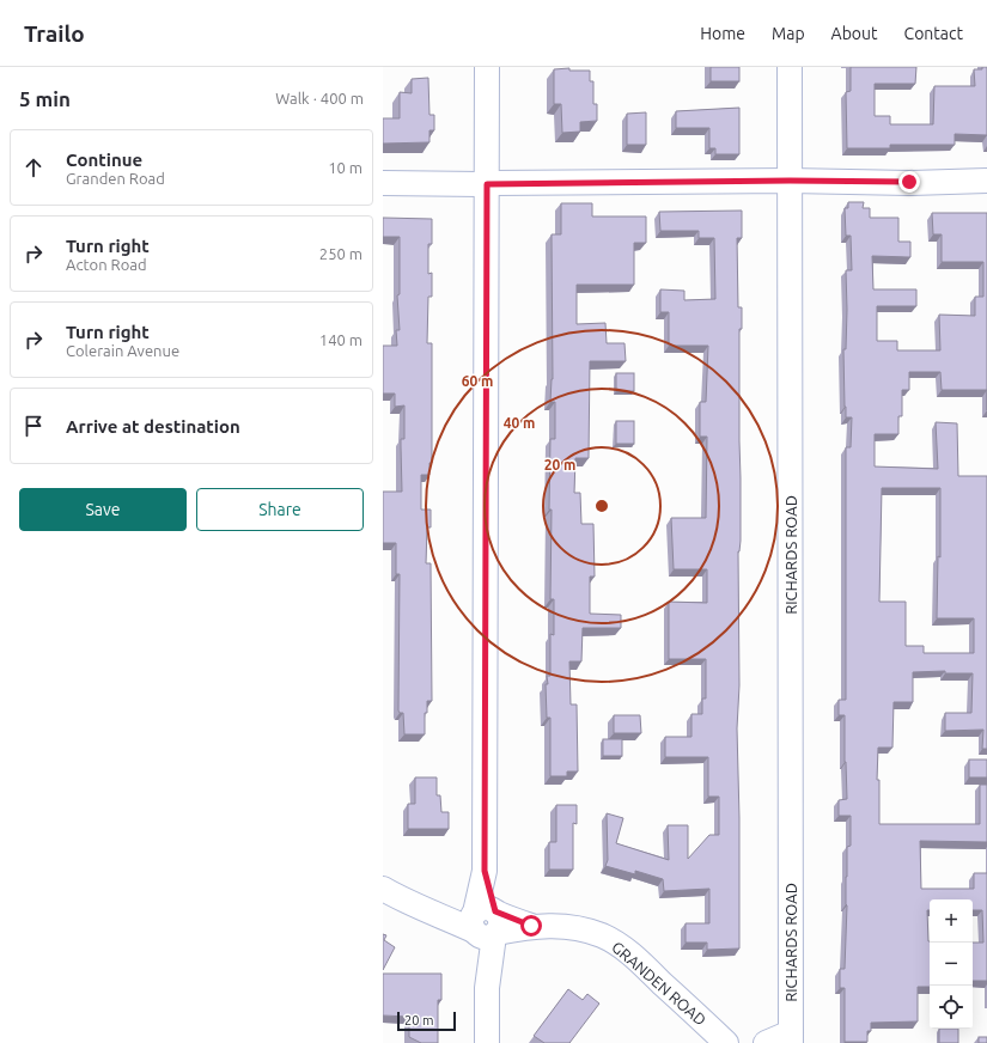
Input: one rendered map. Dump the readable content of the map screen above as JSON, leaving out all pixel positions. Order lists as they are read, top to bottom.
{
  "streets": {
    "street": ["RICHARDS ROAD", "GRANDEN ROAD"]
  },
  "scale_bar": "20 m",
  "page": {
    "header": "Trailo",
    "nav": [
      "Home",
      "Map",
      "About",
      "Contact"
    ],
    "heading": ["5 min", "Walk · 400 m"],
    "list": [
      ["Continue", "Granden Road", "10 m"],
      ["Turn right", "Acton Road", "250 m"],
      ["Turn right", "Colerain Avenue", "140 m"],
      "Arrive at destination"
    ],
    "buttons": ["Save", "Share"],
    "map_buttons": ["+", "−"],
    "scale": "20 m"
  },
  "rings": ["60 m", "40 m", "20 m"]
}
